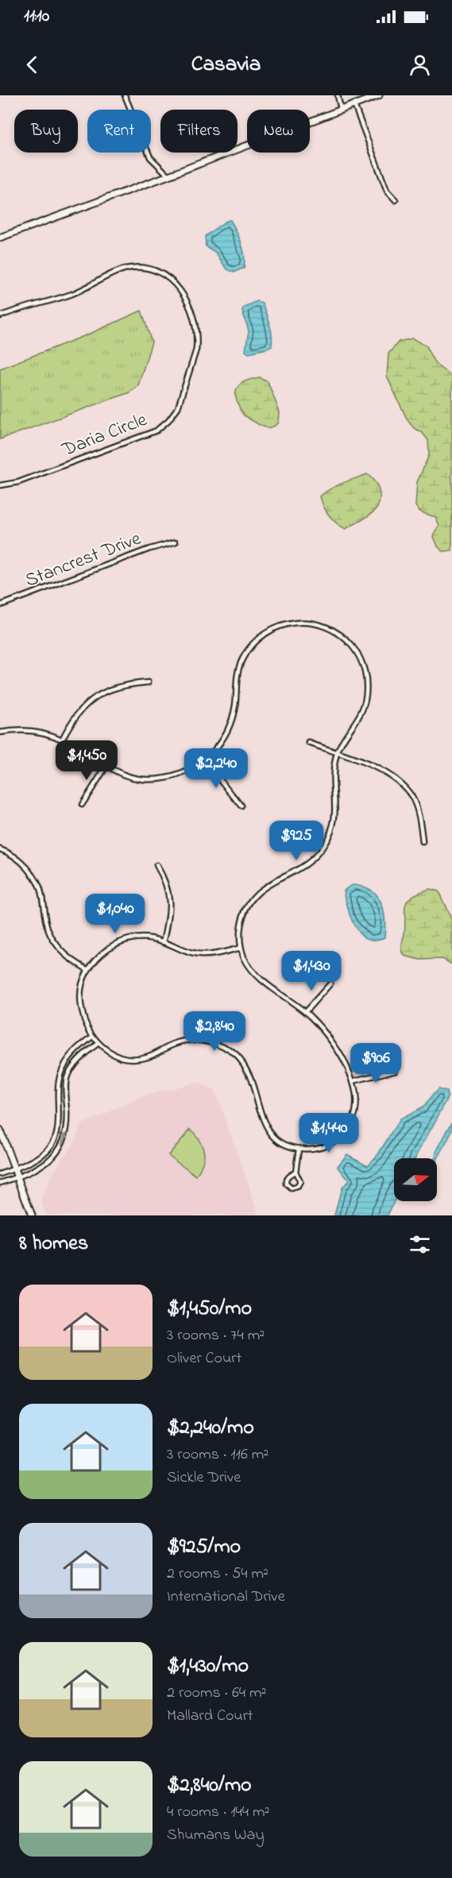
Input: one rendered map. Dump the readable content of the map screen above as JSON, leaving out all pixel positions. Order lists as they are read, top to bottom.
{
  "streets": {
    "street": ["Daria Circle", "Stancrest Drive"]
  },
  "north": "right",
  "page": {
    "status": "11:10",
    "header": "Casavia",
    "chip": [
      "Buy",
      "Rent",
      "Filters",
      "New"
    ],
    "price": [
      "$1,450",
      "$2,240",
      "$925",
      "$1,040",
      "$1,430",
      "$2,840",
      "$906",
      "$1,440"
    ],
    "heading": "8 homes",
    "list": [
      {
        "name": "$1,450/mo",
        "note": "3 rooms · 74 m² · Oliver Court"
      },
      {
        "name": "$2,240/mo",
        "note": "3 rooms · 116 m² · Sickle Drive"
      },
      {
        "name": "$925/mo",
        "note": "2 rooms · 54 m² · International Drive"
      },
      {
        "name": "$1,430/mo",
        "note": "2 rooms · 64 m² · Mallard Court"
      },
      {
        "name": "$2,840/mo",
        "note": "4 rooms · 144 m² · Shumans Way"
      }
    ]
  }
}
